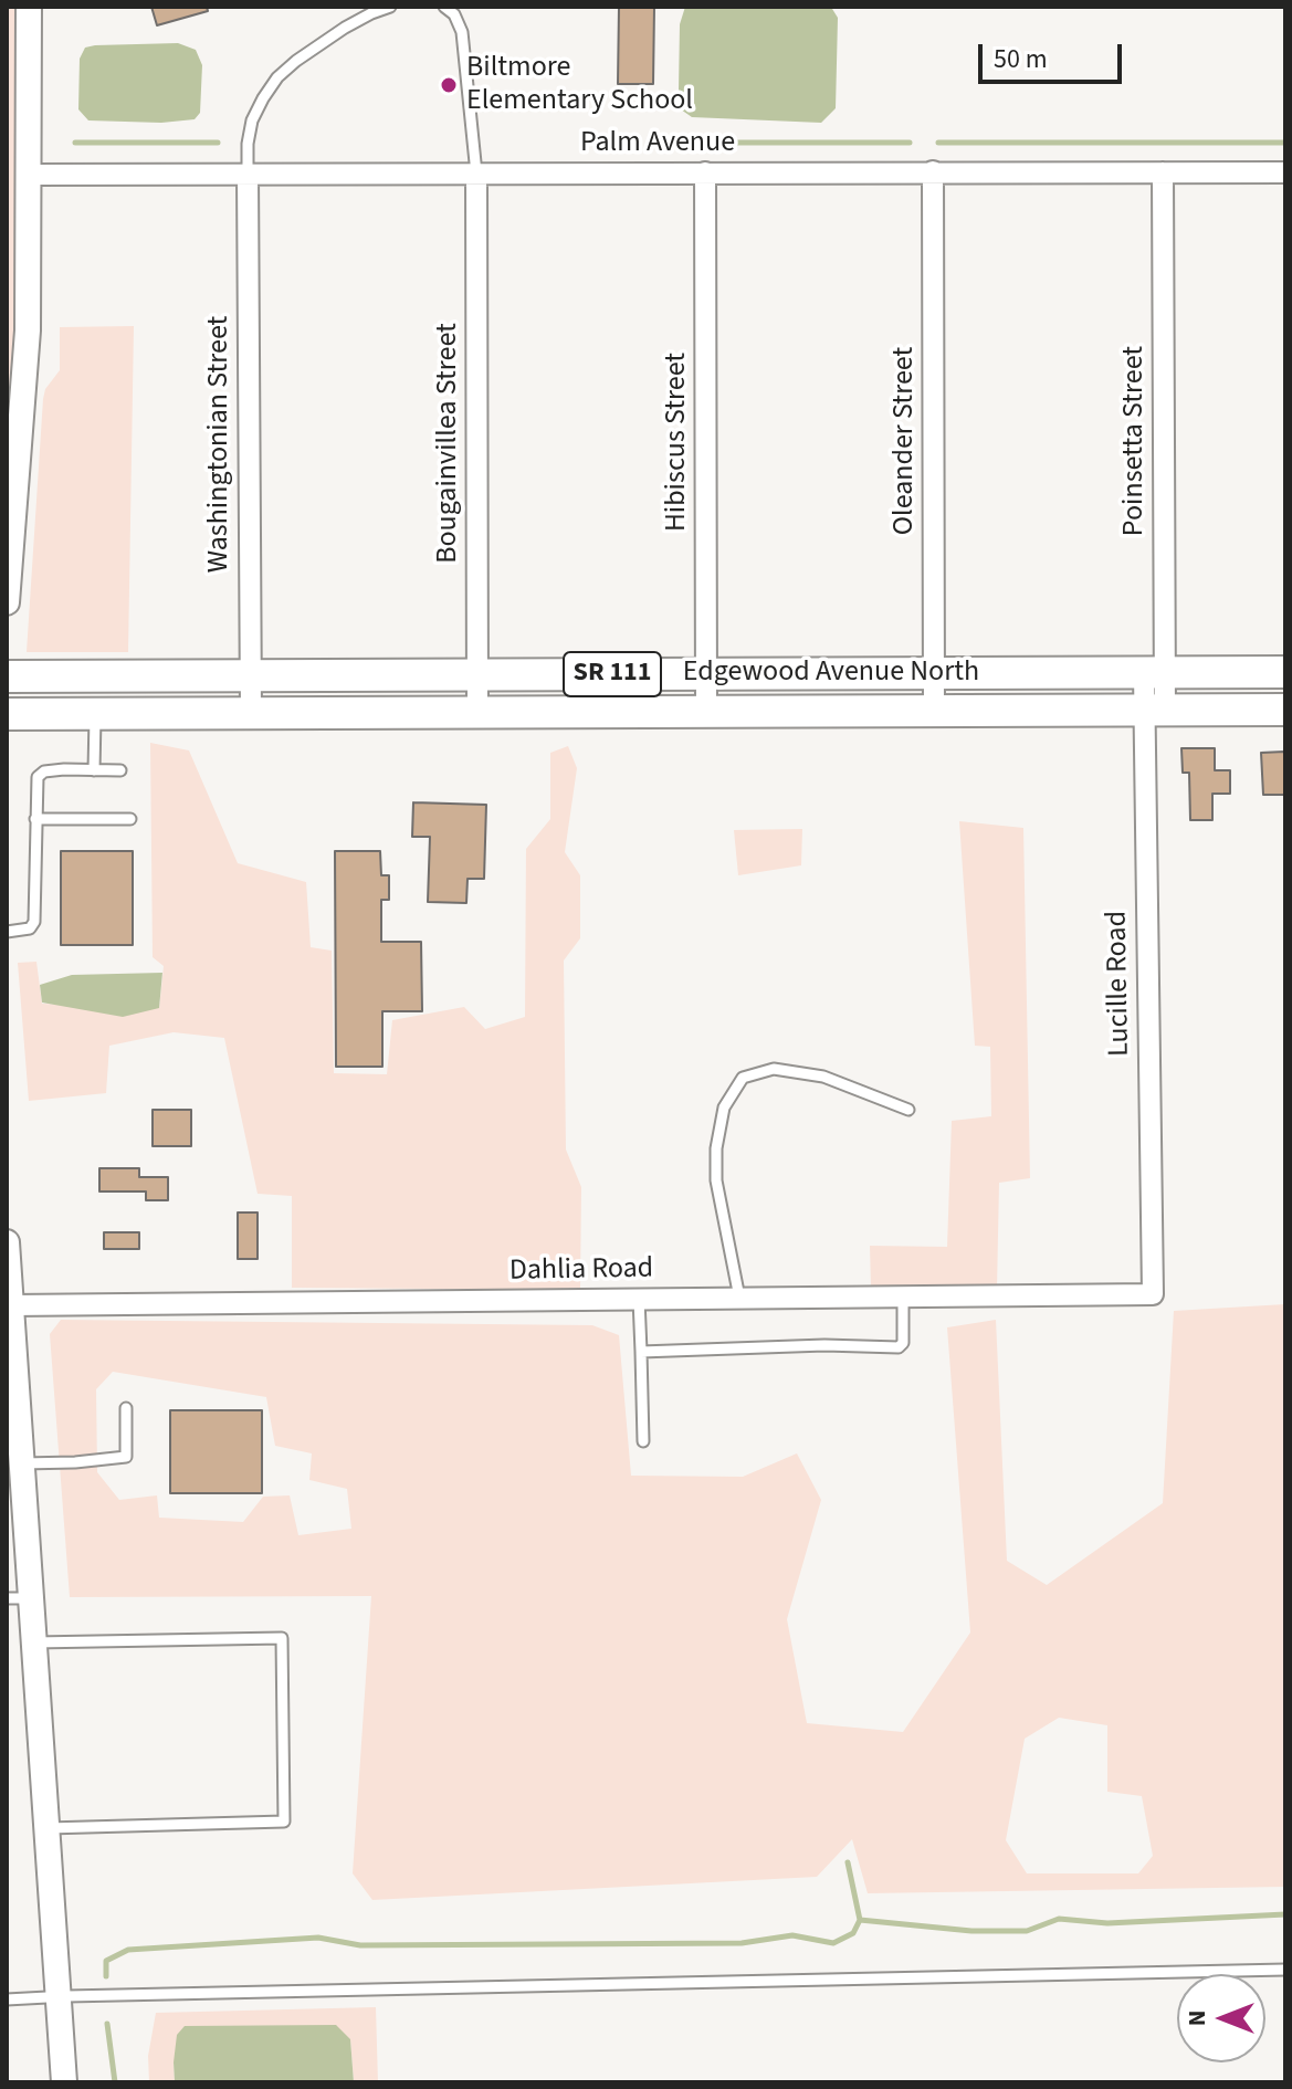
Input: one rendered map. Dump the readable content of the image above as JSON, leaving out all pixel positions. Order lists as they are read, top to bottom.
{
  "streets": {
    "main road": ["Edgewood Avenue North", "SR 111"],
    "street": [
      "Palm Avenue",
      "Oleander Street",
      "Poinsetta Street",
      "Hibiscus Street",
      "Bougainvillea Street",
      "Washingtonian Street",
      "Lucille Road",
      "Dahlia Road"
    ]
  },
  "crossings": [
    ["Palm Avenue", "Oleander Street"],
    ["Palm Avenue", "Poinsetta Street"],
    ["Palm Avenue", "Hibiscus Street"],
    ["Palm Avenue", "Bougainvillea Street"],
    ["Palm Avenue", "Washingtonian Street"],
    ["Oleander Street", "Edgewood Avenue North"],
    ["Poinsetta Street", "Edgewood Avenue North"],
    ["Poinsetta Street", "Lucille Road"],
    ["Hibiscus Street", "Edgewood Avenue North"],
    ["Bougainvillea Street", "Edgewood Avenue North"],
    ["Washingtonian Street", "Edgewood Avenue North"],
    ["Edgewood Avenue North", "Lucille Road"],
    ["Lucille Road", "Dahlia Road"]
  ],
  "places": ["Biltmore Elementary School"],
  "scale_bar": "50 m",
  "north": "left"
}
